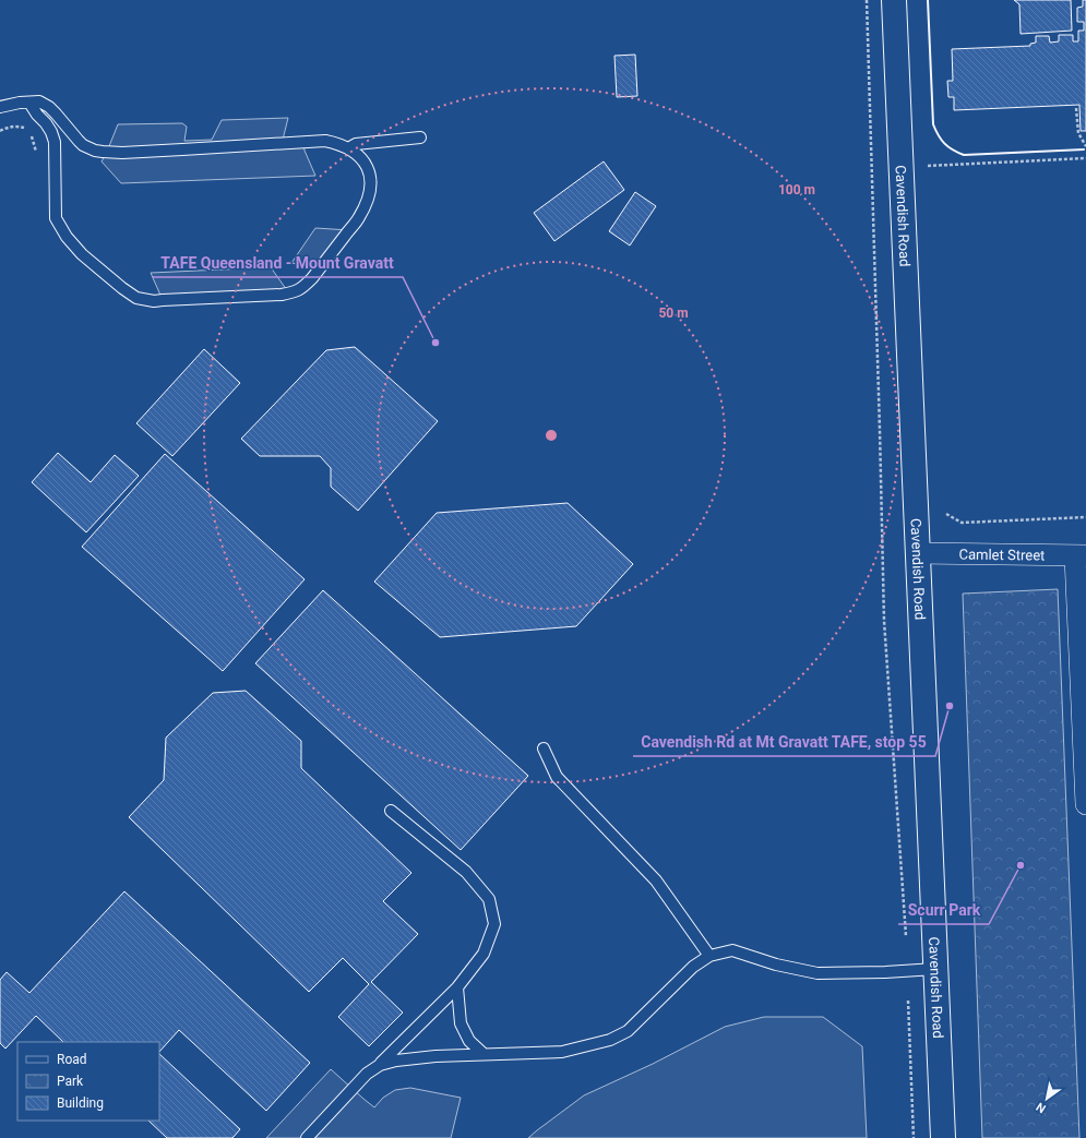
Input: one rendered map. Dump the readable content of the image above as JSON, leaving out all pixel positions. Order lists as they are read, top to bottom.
{
  "streets": {
    "main road": ["Cavendish Road"],
    "street": ["Camlet Street"]
  },
  "crossings": [
    ["Cavendish Road", "Camlet Street"]
  ],
  "places": ["TAFE Queensland - Mount Gravatt", "Cavendish Rd at Mt Gravatt TAFE, stop 55", "Scurr Park"],
  "legend": ["Road", "Park", "Building"],
  "north": "bottom left",
  "rings": ["100 m", "50 m"]
}
